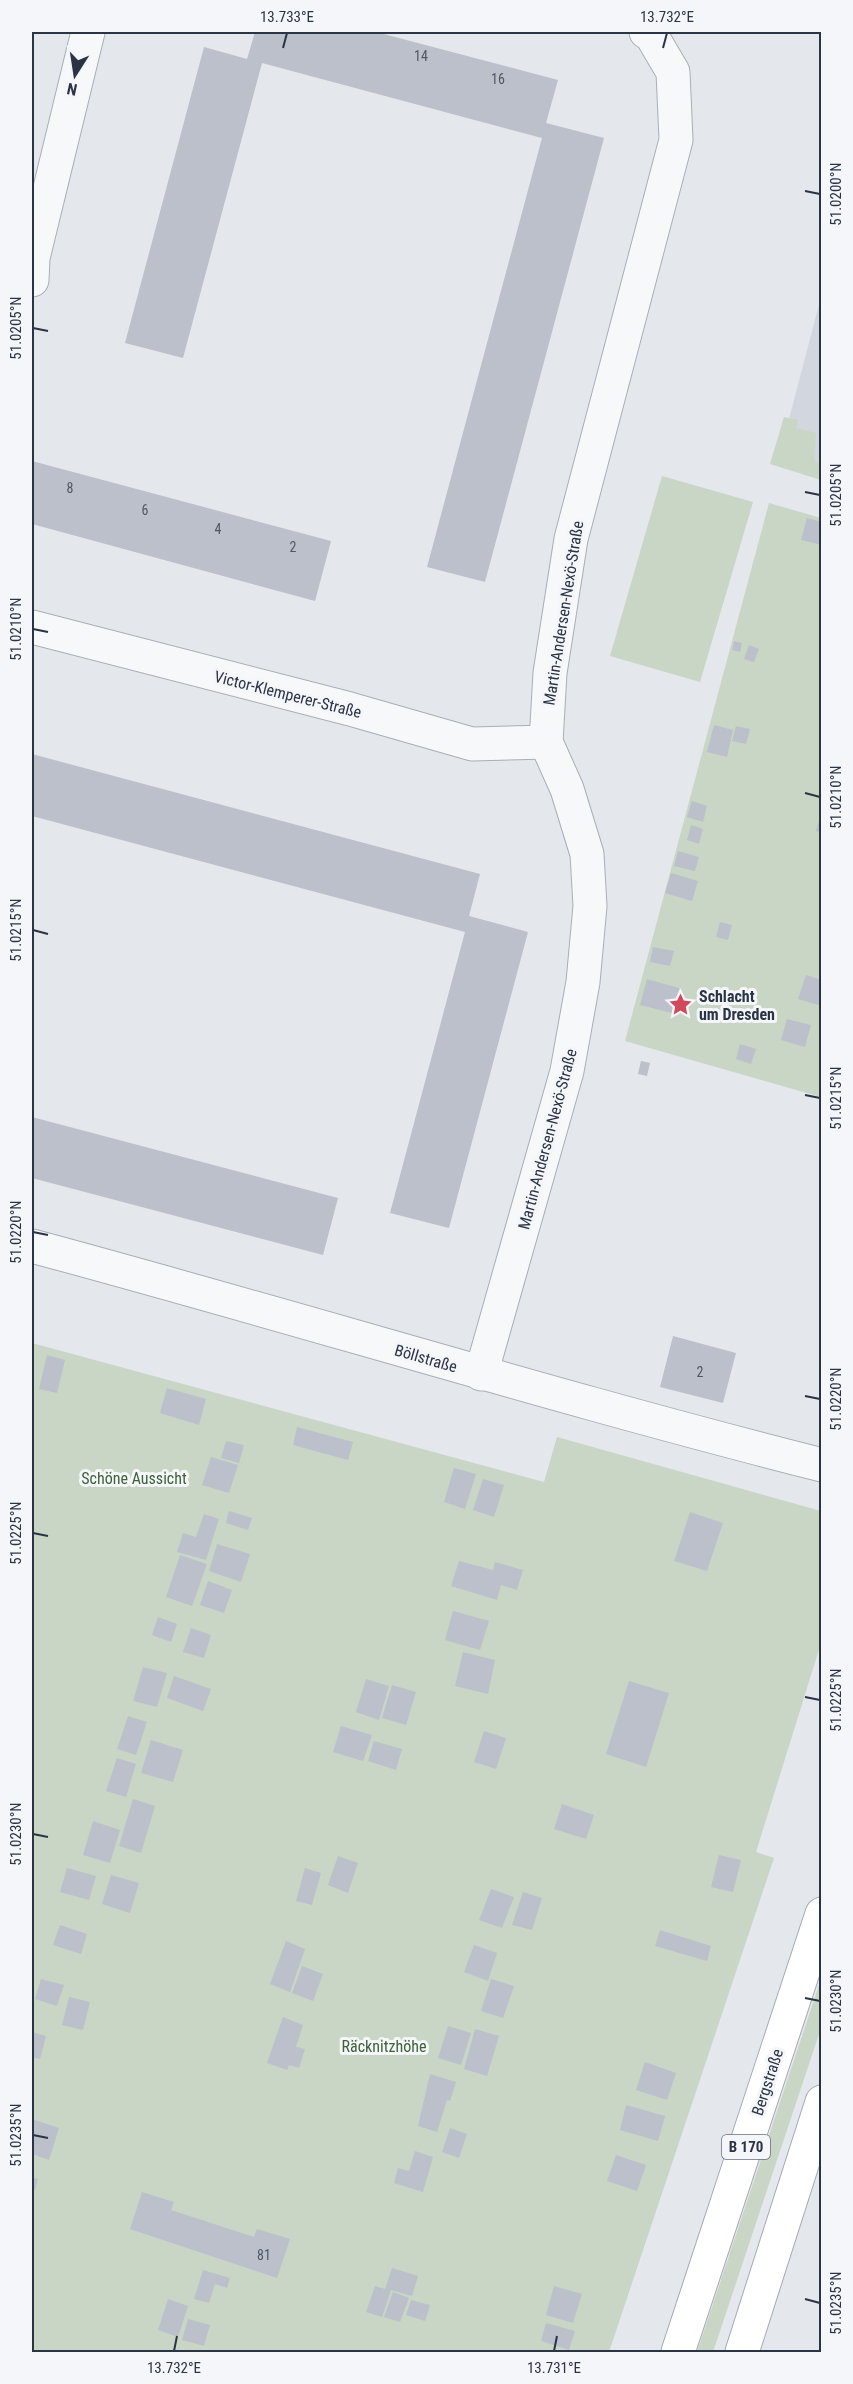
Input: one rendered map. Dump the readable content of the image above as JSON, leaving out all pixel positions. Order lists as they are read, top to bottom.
{
  "streets": {
    "main road": ["Bergstraße", "B 170"],
    "street": ["Martin-Andersen-Nexö-Straße", "Victor-Klemperer-Straße", "Böllstraße"]
  },
  "crossings": [
    ["Martin-Andersen-Nexö-Straße", "Victor-Klemperer-Straße"],
    ["Martin-Andersen-Nexö-Straße", "Böllstraße"]
  ],
  "parks": ["Schöne Aussicht", "Räcknitzhöhe"],
  "places": {
    "place": ["Schlacht um Dresden"]
  },
  "house_numbers": [
    "14",
    "16",
    "8",
    "6",
    "4",
    "2",
    "2",
    "81"
  ],
  "north": "bottom",
  "coordinates": [
    "13.733°E",
    "13.732°E",
    "51.0200°N",
    "51.0205°N",
    "51.0210°N",
    "51.0215°N",
    "51.0220°N",
    "51.0225°N",
    "51.0230°N",
    "51.0235°N",
    "13.731°E"
  ]
}
